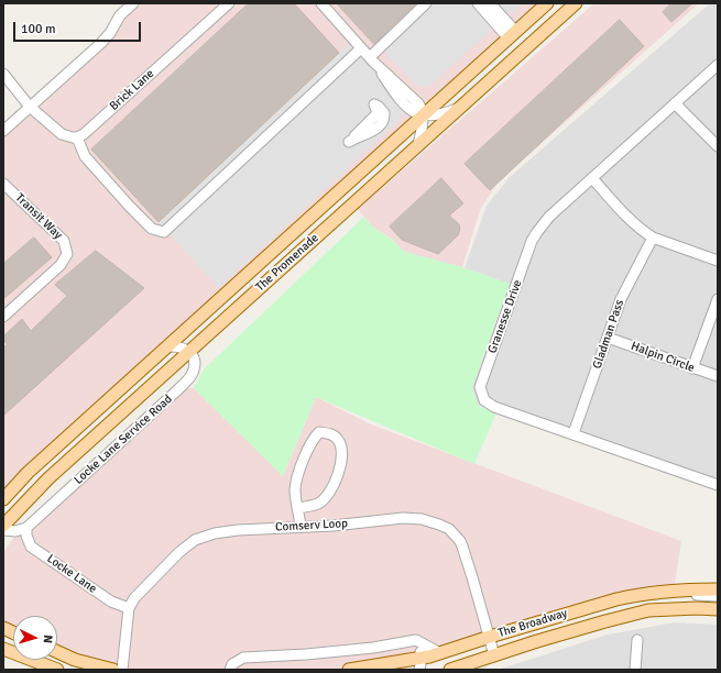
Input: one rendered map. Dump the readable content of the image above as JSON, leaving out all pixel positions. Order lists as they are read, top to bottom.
{
  "streets": {
    "main road": ["The Promenade", "The Broadway"],
    "street": [
      "Brick Lane",
      "Transit Way",
      "Granesse Drive",
      "Gladman Pass",
      "Halpin Circle",
      "Locke Lane Service Road",
      "Comserv Loop",
      "Locke Lane"
    ]
  },
  "crossings": [
    ["The Promenade", "Locke Lane Service Road"],
    ["Granesse Drive", "Gladman Pass"],
    ["Gladman Pass", "Halpin Circle"],
    ["Locke Lane Service Road", "Locke Lane"],
    ["Comserv Loop", "Locke Lane"],
    ["Comserv Loop", "The Broadway"]
  ],
  "scale_bar": "100 m",
  "north": "right"
}
